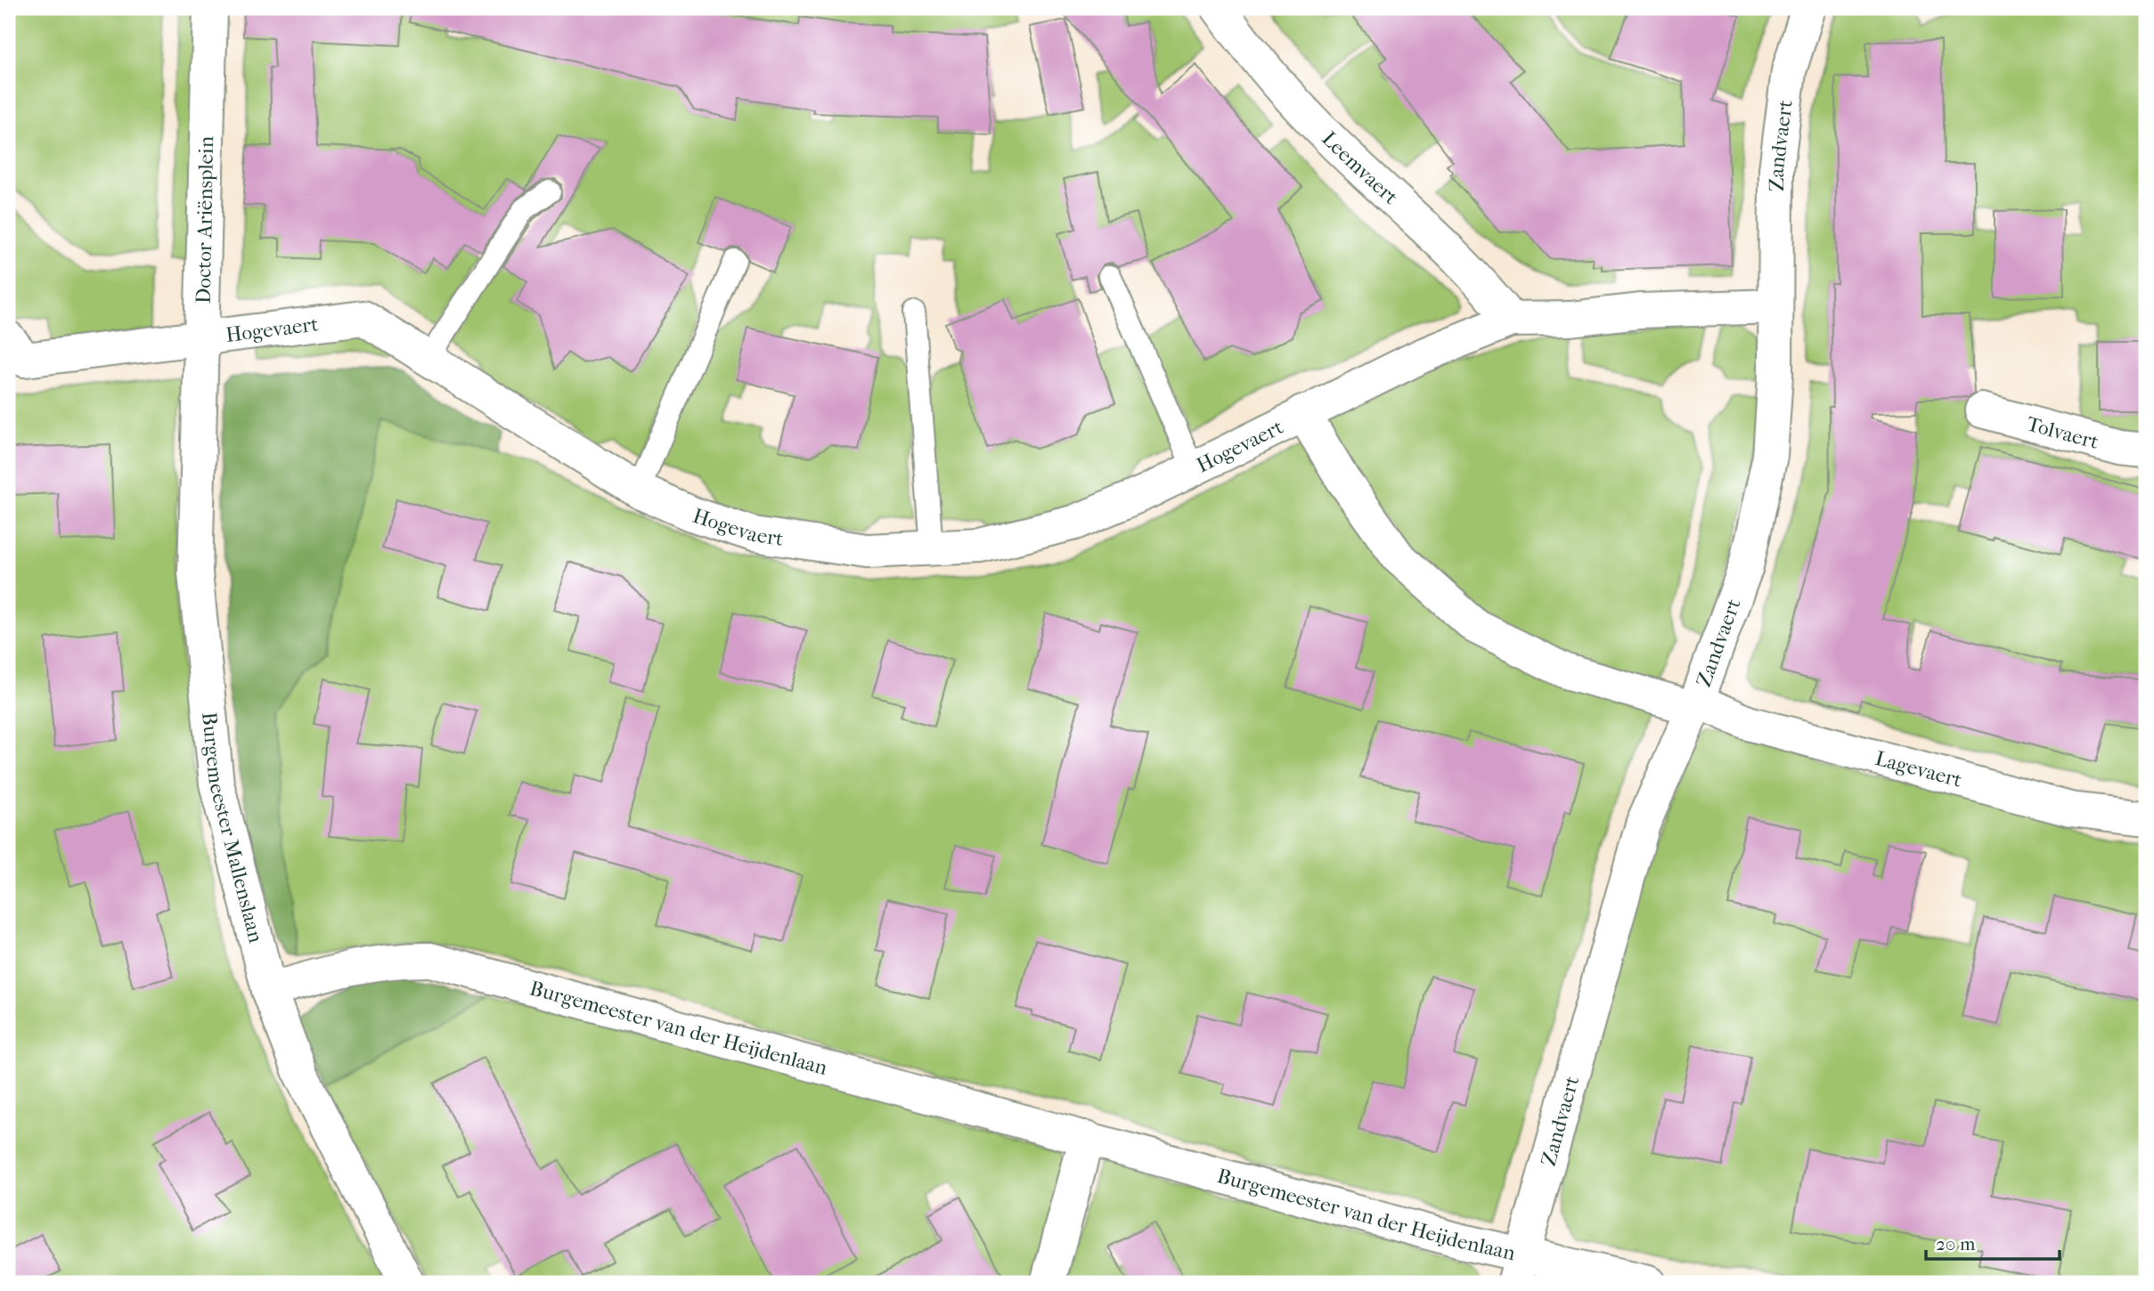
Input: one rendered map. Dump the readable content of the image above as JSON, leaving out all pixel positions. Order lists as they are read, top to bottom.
{
  "streets": {
    "street": [
      "Zandvaert",
      "Leemvaert",
      "Doctor Ariënsplein",
      "Hogevaert",
      "Tolvaert",
      "Lagevaert",
      "Burgemeester Mallenslaan",
      "Burgemeester van der Heijdenlaan"
    ]
  },
  "crossings": [
    ["Zandvaert", "Hogevaert"],
    ["Zandvaert", "Lagevaert"],
    ["Zandvaert", "Burgemeester van der Heijdenlaan"],
    ["Leemvaert", "Hogevaert"],
    ["Doctor Ariënsplein", "Hogevaert"],
    ["Doctor Ariënsplein", "Burgemeester Mallenslaan"],
    ["Hogevaert", "Lagevaert"],
    ["Hogevaert", "Burgemeester Mallenslaan"],
    ["Burgemeester Mallenslaan", "Burgemeester van der Heijdenlaan"]
  ],
  "scale_bar": "20 m"
}
